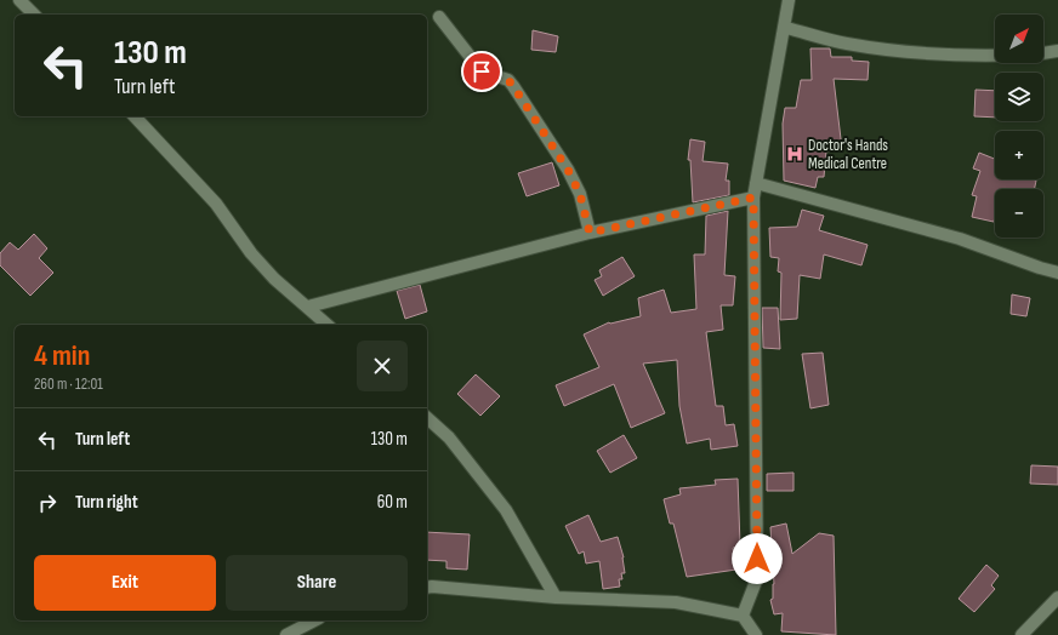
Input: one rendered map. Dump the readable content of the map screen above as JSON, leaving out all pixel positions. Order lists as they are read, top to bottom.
{
  "places": {
    "hospital": ["Doctor's Hands Medical Centre"]
  },
  "north": "top right",
  "page": {
    "map_buttons": ["+", "−"],
    "turn": ["130 m", "Turn left"],
    "heading": ["4 min", "260 m · 12:01"],
    "list": [
      {
        "name": "Turn left",
        "value": "130 m"
      },
      {
        "name": "Turn right",
        "value": "60 m"
      }
    ],
    "buttons": ["Exit", "Share"]
  }
}
